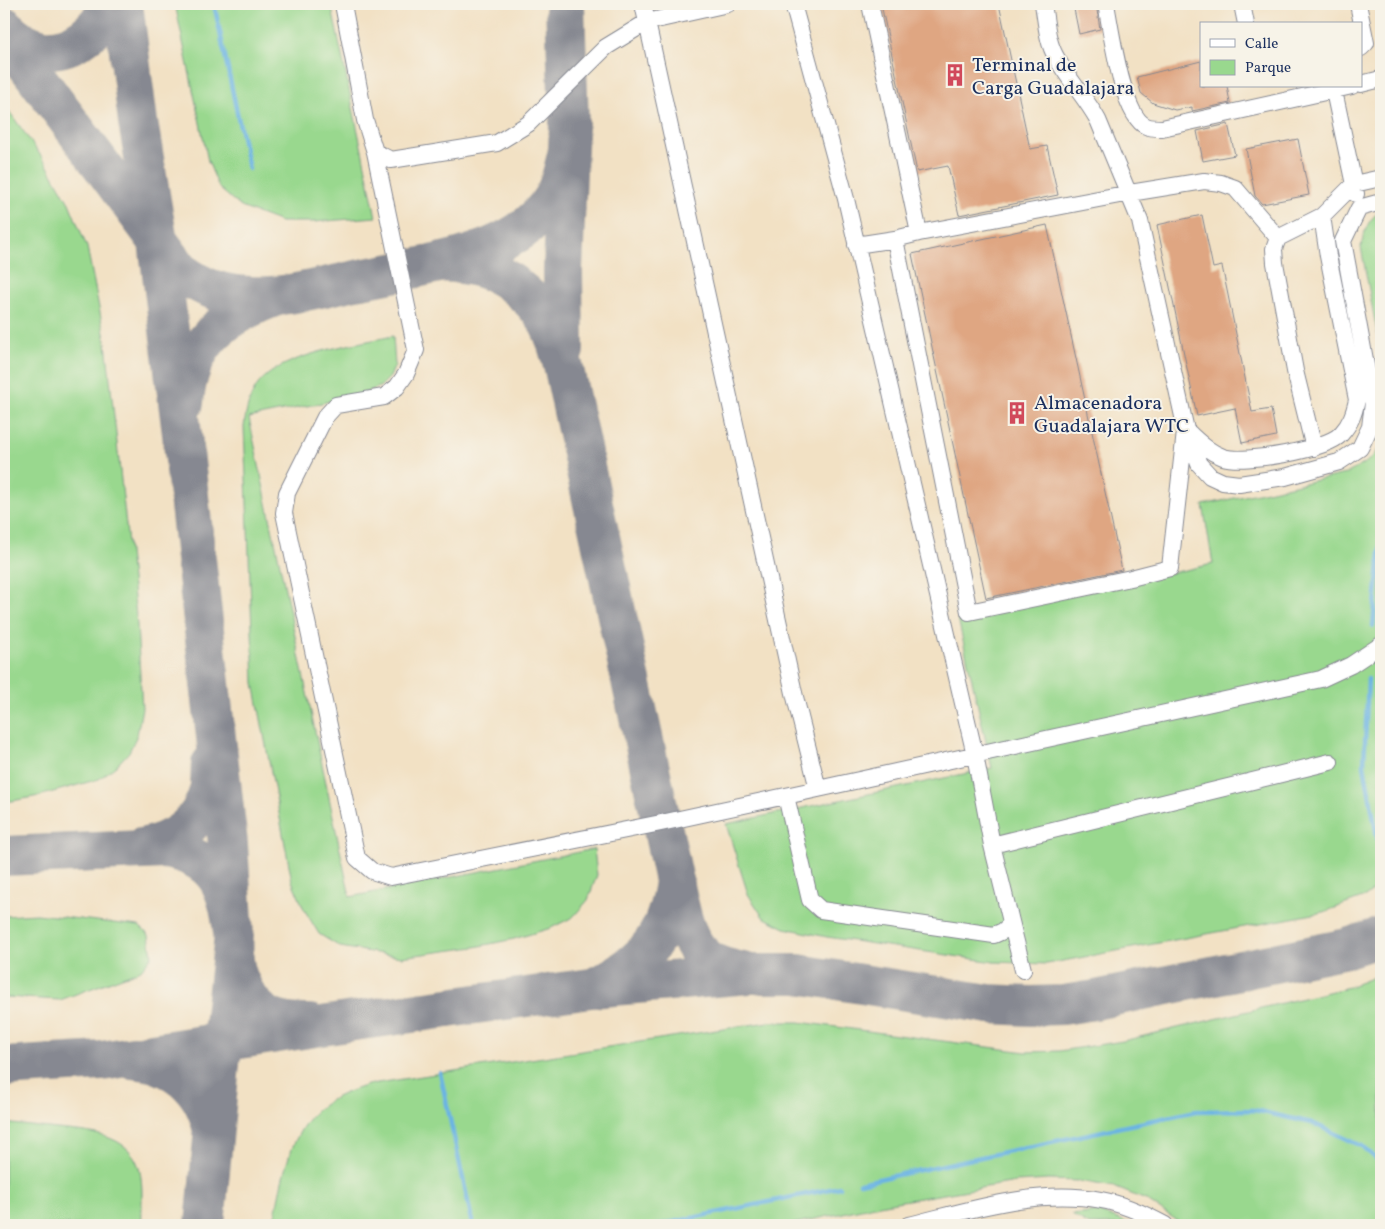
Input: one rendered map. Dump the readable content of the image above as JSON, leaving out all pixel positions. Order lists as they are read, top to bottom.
{
  "places": {
    "building": ["Terminal de Carga Guadalajara", "Almacenadora Guadalajara WTC"]
  },
  "legend": ["Calle", "Parque"]
}
